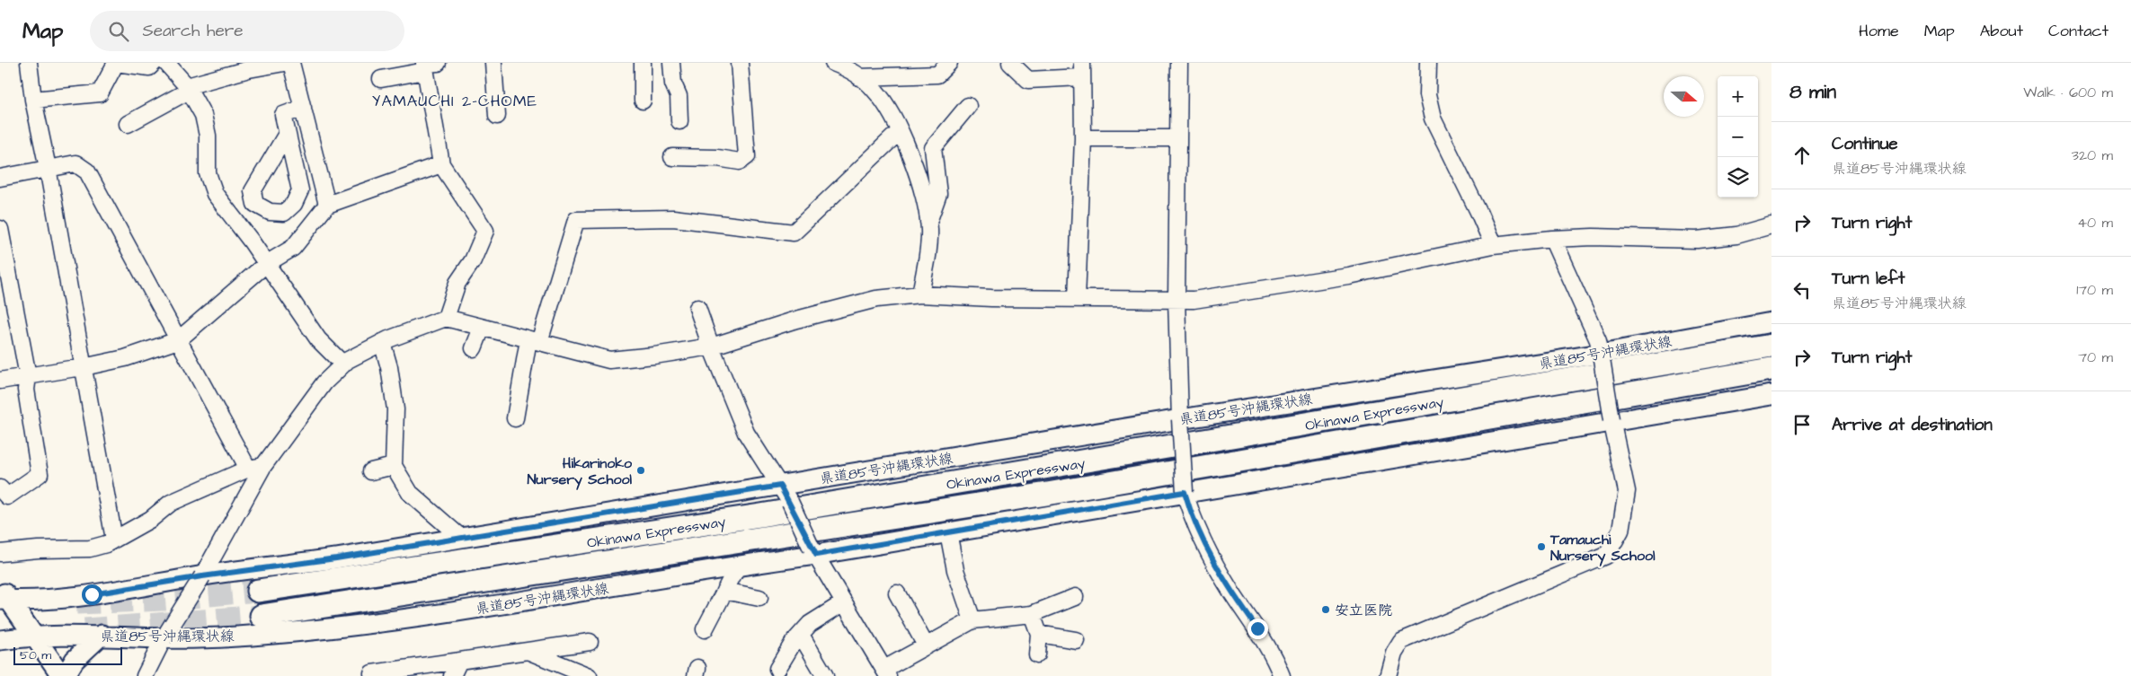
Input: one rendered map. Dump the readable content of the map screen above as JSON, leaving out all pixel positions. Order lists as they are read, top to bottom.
{
  "streets": {
    "highway": ["Okinawa Expressway"],
    "main road": ["県道85号沖縄環状線"]
  },
  "districts": ["YAMAUCHI 2-CHOME"],
  "places": ["Hikarinoko Nursery School", "Tamauchi Nursery School", "安立医院"],
  "scale_bar": "50 m",
  "north": "right",
  "page": {
    "header": "Map",
    "search": "Search here",
    "nav": [
      "Home",
      "Map",
      "About",
      "Contact"
    ],
    "heading": ["8 min", "Walk · 600 m"],
    "map_buttons": ["+", "−"],
    "list": [
      ["Continue", "県道85号沖縄環状線", "320 m"],
      ["Turn right", "40 m"],
      ["Turn left", "県道85号沖縄環状線", "170 m"],
      ["Turn right", "70 m"],
      "Arrive at destination"
    ],
    "scale": "50 m"
  }
}
